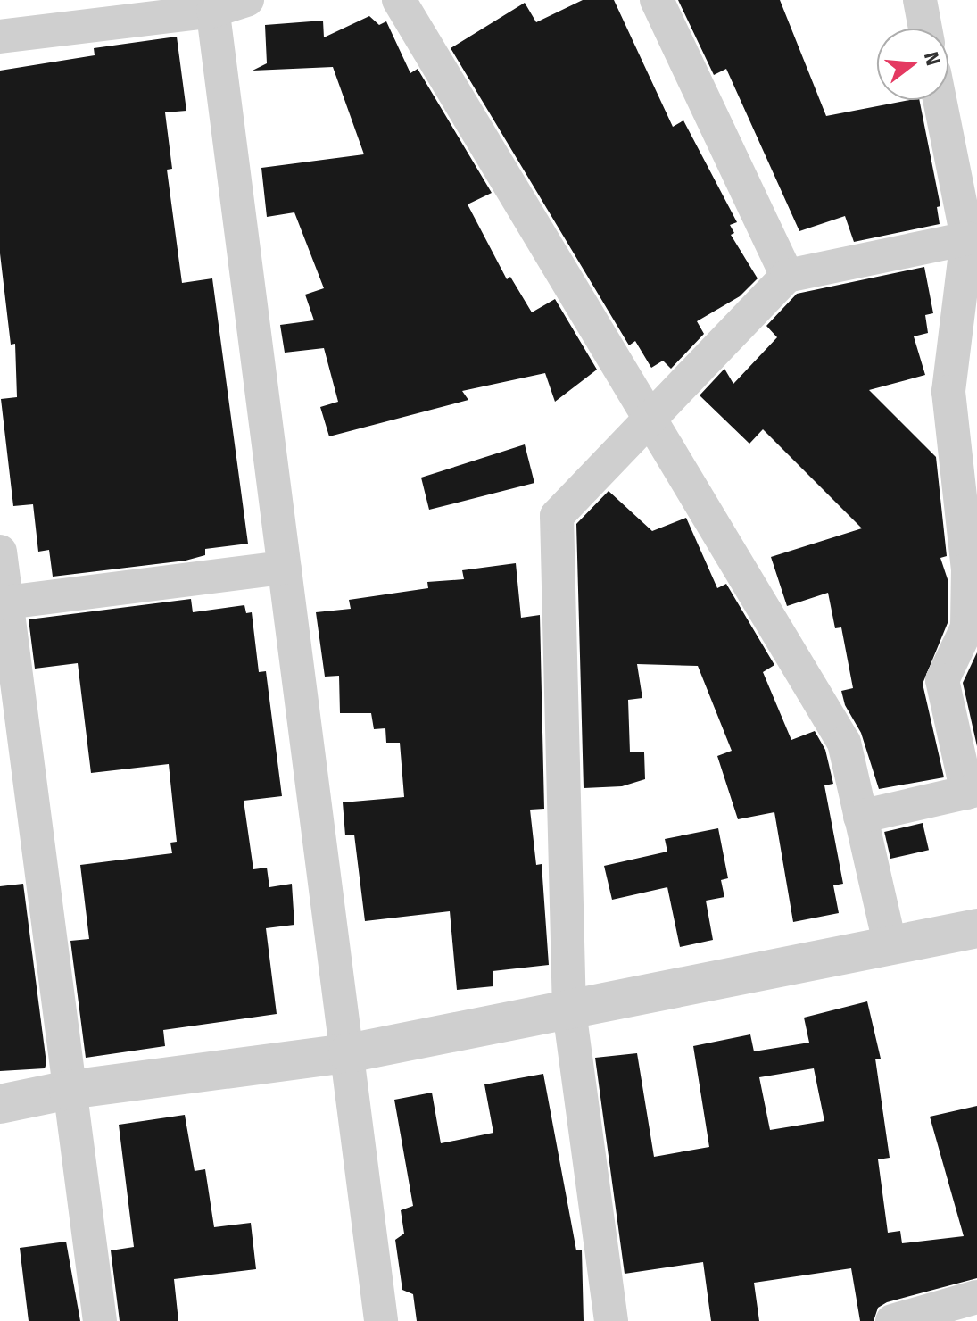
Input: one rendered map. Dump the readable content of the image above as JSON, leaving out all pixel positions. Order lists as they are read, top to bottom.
{
  "north": "right"
}
